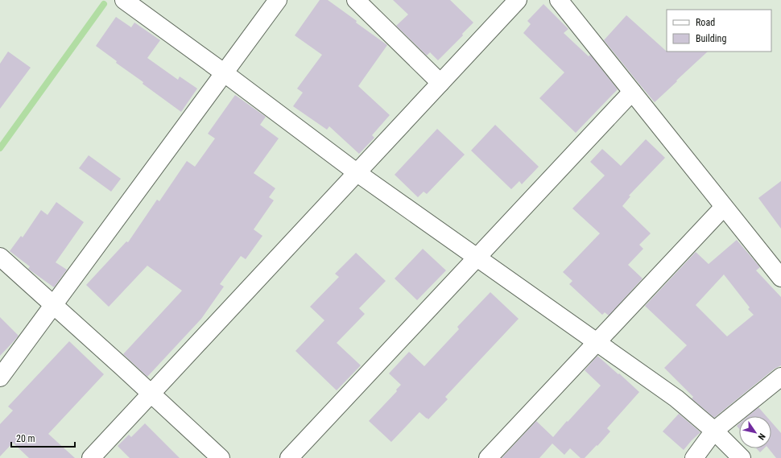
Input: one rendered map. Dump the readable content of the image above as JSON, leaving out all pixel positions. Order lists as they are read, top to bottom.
{
  "legend": ["Road", "Building"],
  "scale_bar": "20 m",
  "north": "bottom right"
}
